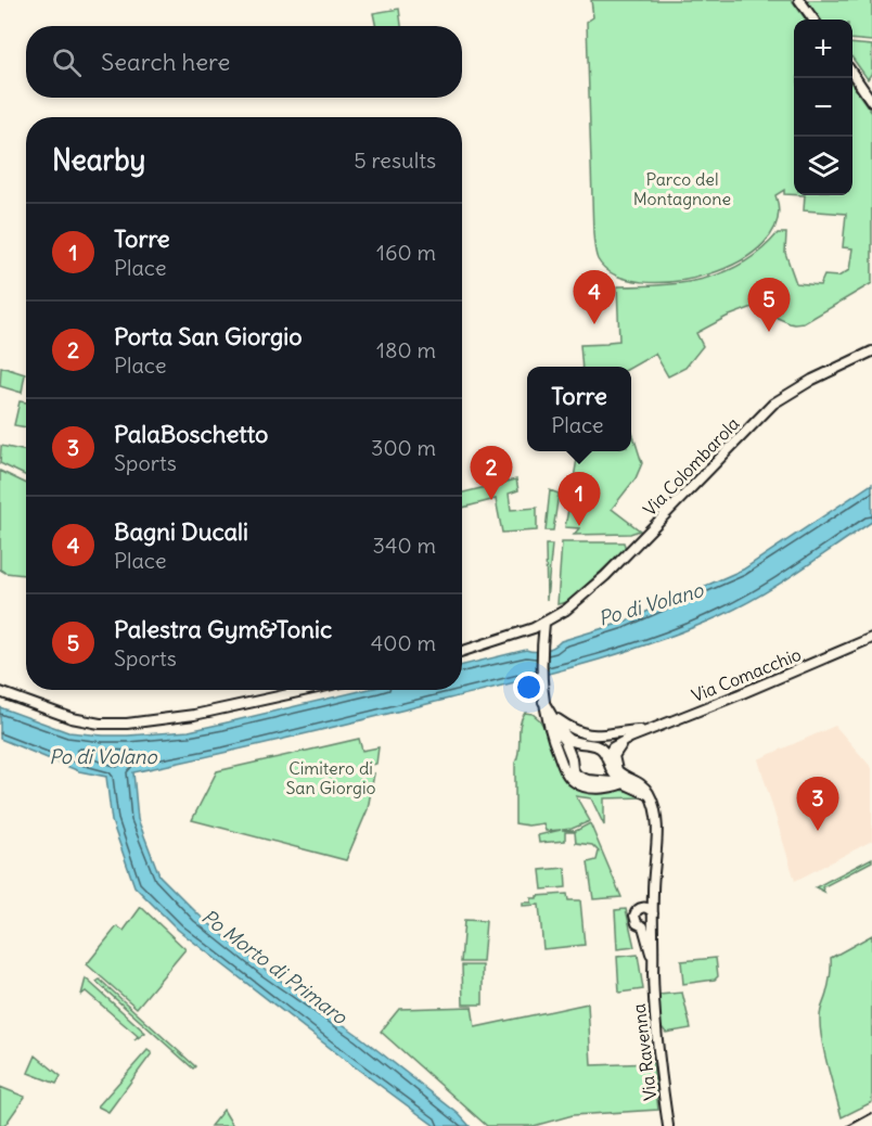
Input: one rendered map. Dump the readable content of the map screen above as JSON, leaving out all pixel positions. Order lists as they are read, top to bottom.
{
  "streets": {
    "main road": ["Via Colombarola", "Via Comacchio", "Via Ravenna"]
  },
  "water": ["Po di Volano", "Po Morto di Primaro"],
  "parks": ["Parco del Montagnone", "Cimitero di San Giorgio"],
  "page": {
    "map_buttons": ["+", "−"],
    "search": "Search here",
    "heading": ["Nearby", "5 results"],
    "list": [
      {
        "mark": "1",
        "name": "Torre",
        "note": "Place",
        "value": "160 m"
      },
      {
        "mark": "2",
        "name": "Porta San Giorgio",
        "note": "Place",
        "value": "180 m"
      },
      {
        "mark": "3",
        "name": "PalaBoschetto",
        "note": "Sports",
        "value": "300 m"
      },
      {
        "mark": "4",
        "name": "Bagni Ducali",
        "note": "Place",
        "value": "340 m"
      },
      {
        "mark": "5",
        "name": "Palestra Gym&Tonic",
        "note": "Sports",
        "value": "400 m"
      }
    ],
    "pins": [
      "4",
      "5",
      "2",
      "1",
      "3"
    ],
    "popup": ["Torre", "Place"]
  }
}
